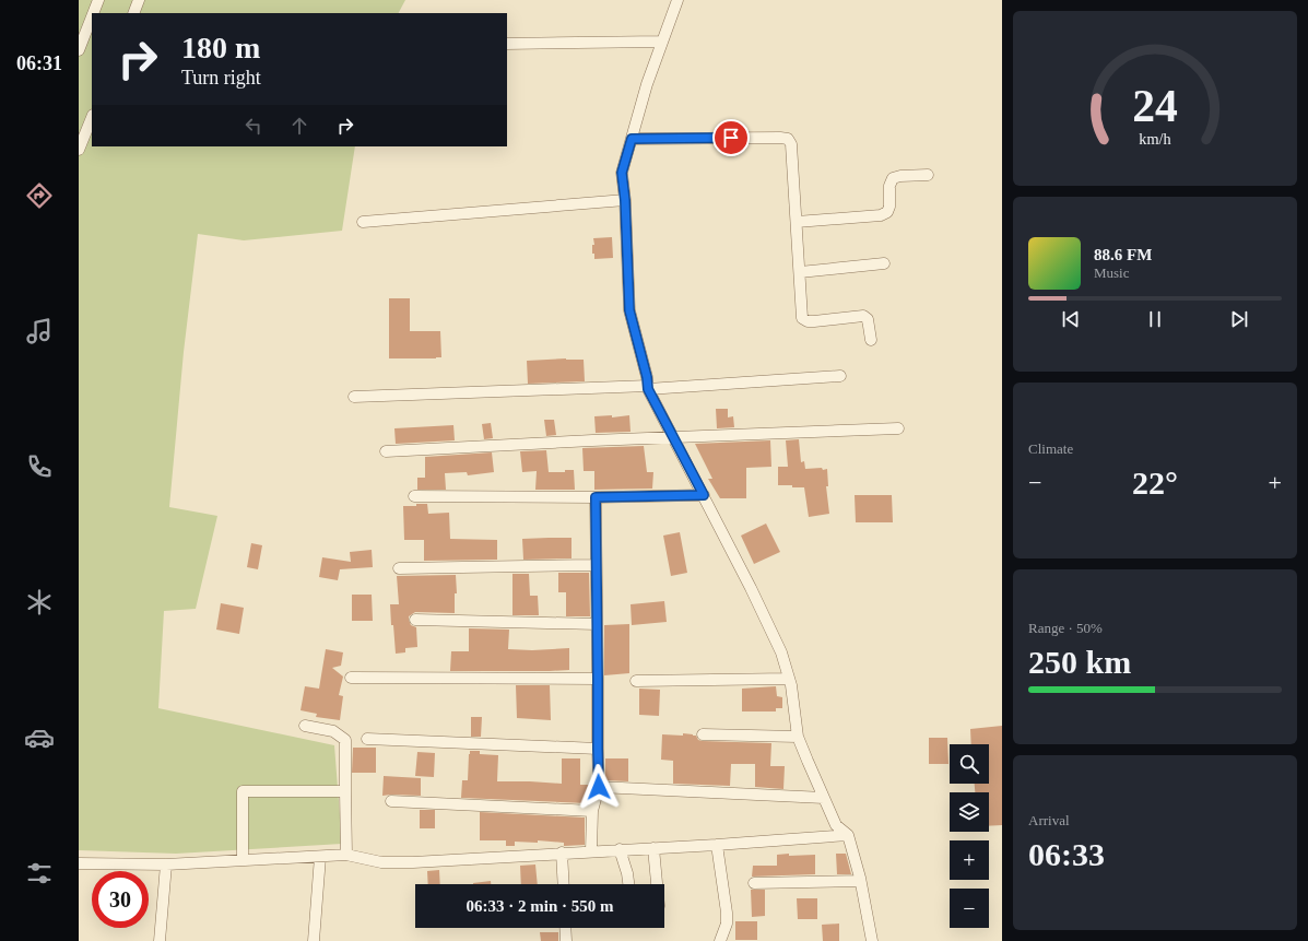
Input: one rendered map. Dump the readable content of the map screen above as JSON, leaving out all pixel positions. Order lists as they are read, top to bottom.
{
  "page": {
    "tabs": "06:31",
    "turn": ["180 m", "Turn right"],
    "song": ["88.6 FM", "Music"],
    "tile": [
      "Climate",
      ["Range · 50%", "250 km"],
      ["Arrival", "06:33"]
    ],
    "heat": ["−", "22°", "+"],
    "map_buttons": ["+", "−"],
    "limit": "30",
    "trip": "06:33 · 2 min · 550 m",
    "gauge": ["24", "km/h"]
  }
}
